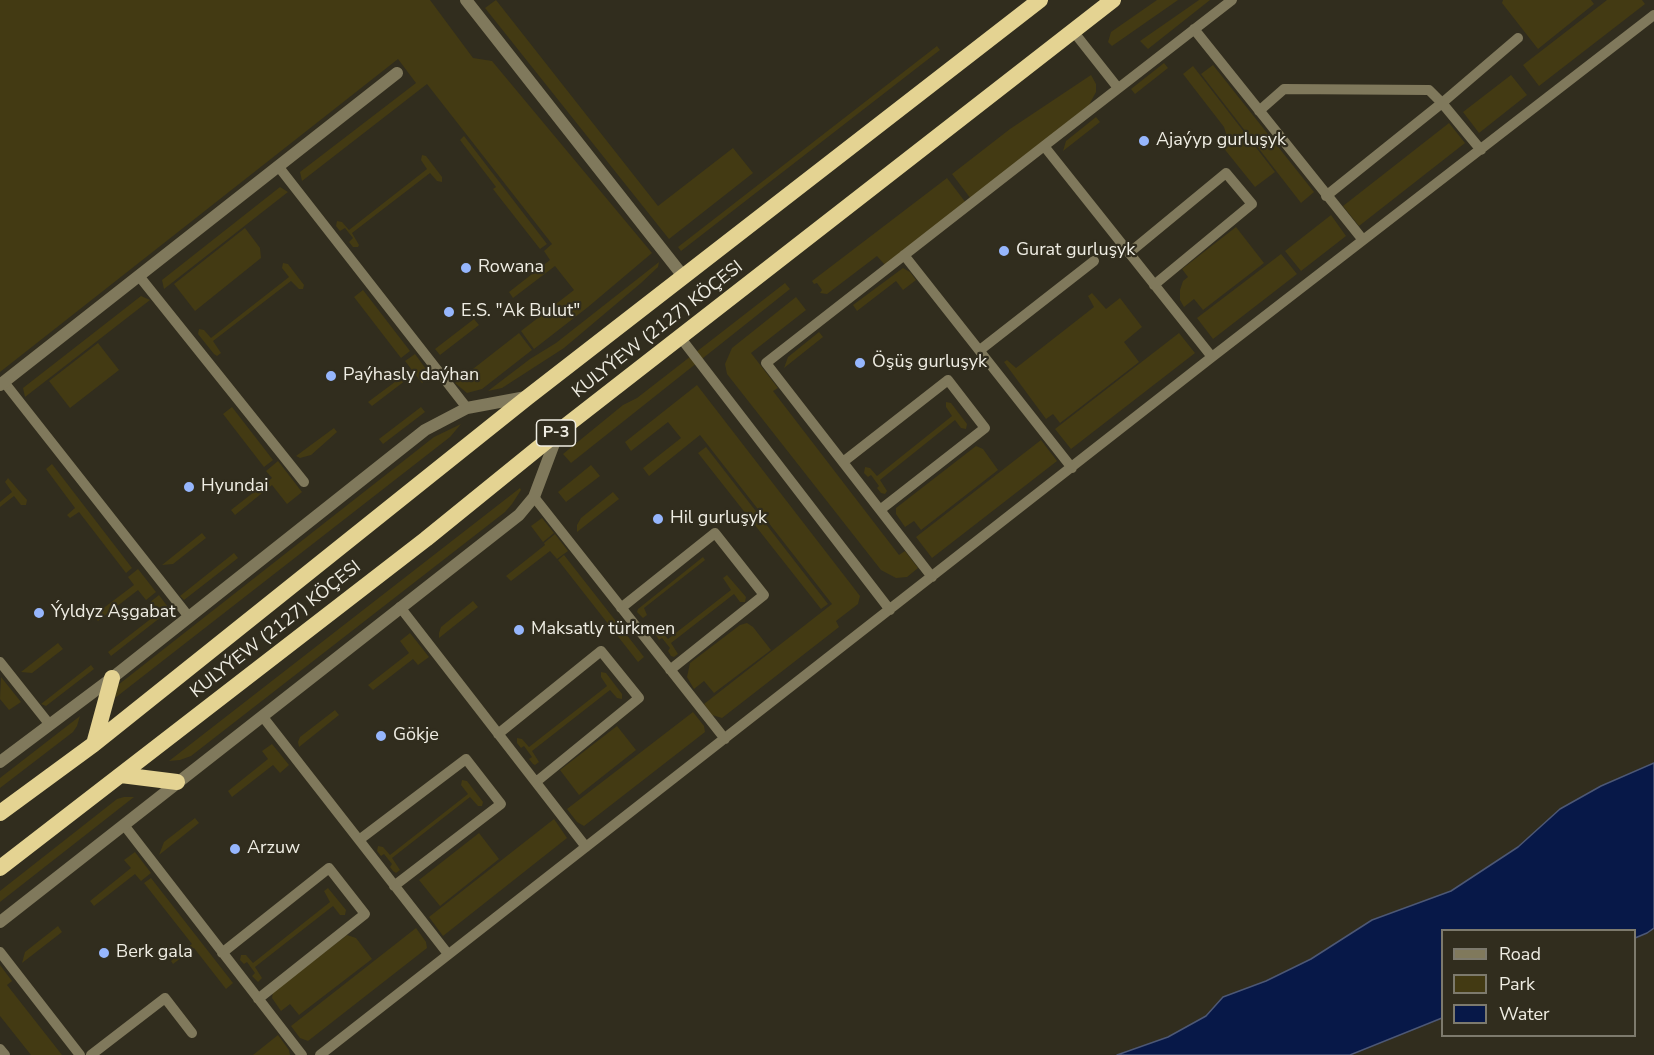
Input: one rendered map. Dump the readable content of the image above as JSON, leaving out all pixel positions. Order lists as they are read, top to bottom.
{
  "streets": {
    "highway": ["KULYÝEW (2127) KÖÇESI", "P-3"]
  },
  "places": [
    "Ajaýyp gurluşyk",
    "Gurat gurluşyk",
    "Rowana",
    "E.S. \"Ak Bulut\"",
    "Öşüş gurluşyk",
    "Paýhasly daýhan",
    "Hyundai",
    "Hil gurluşyk",
    "Ýyldyz Aşgabat",
    "Maksatly türkmen",
    "Gökje",
    "Arzuw",
    "Berk gala"
  ],
  "legend": ["Road", "Park", "Water"]
}
